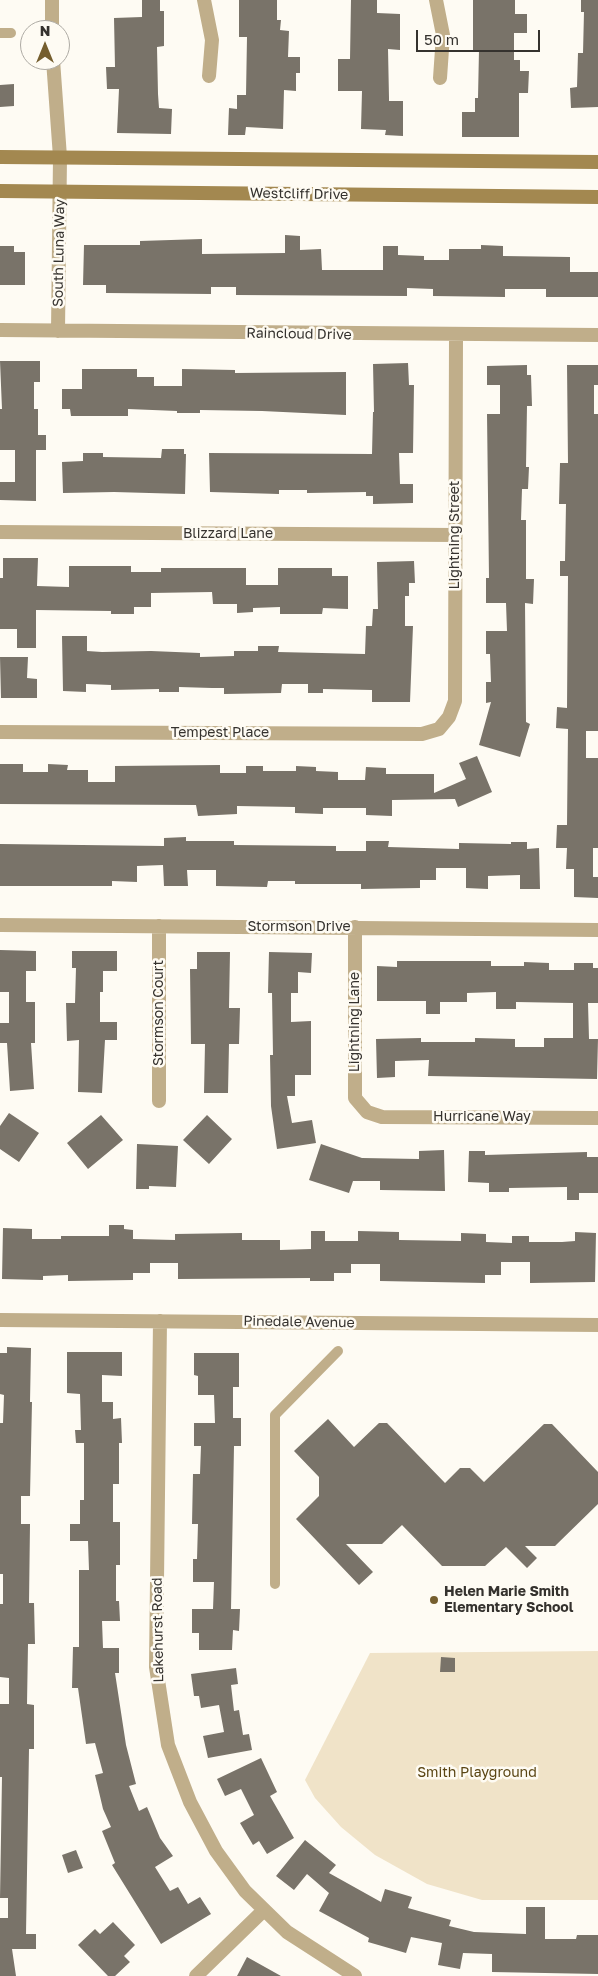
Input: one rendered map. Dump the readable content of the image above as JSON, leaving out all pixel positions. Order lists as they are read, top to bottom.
{
  "streets": {
    "main road": ["Westcliff Drive"],
    "street": [
      "South Luna Way",
      "Raincloud Drive",
      "Blizzard Lane",
      "Lightning Street",
      "Tempest Place",
      "Stormson Drive",
      "Stormson Court",
      "Lightning Lane",
      "Hurricane Way",
      "Pinedale Avenue",
      "Lakehurst Road"
    ]
  },
  "crossings": [
    ["Westcliff Drive", "South Luna Way"],
    ["South Luna Way", "Raincloud Drive"],
    ["Raincloud Drive", "Lightning Street"],
    ["Blizzard Lane", "Lightning Street"],
    ["Lightning Street", "Tempest Place"],
    ["Stormson Drive", "Stormson Court"],
    ["Stormson Drive", "Lightning Lane"],
    ["Lightning Lane", "Hurricane Way"],
    ["Pinedale Avenue", "Lakehurst Road"]
  ],
  "parks": ["Smith Playground"],
  "places": ["Helen Marie Smith Elementary School"],
  "scale_bar": "50 m",
  "north": "top"
}
